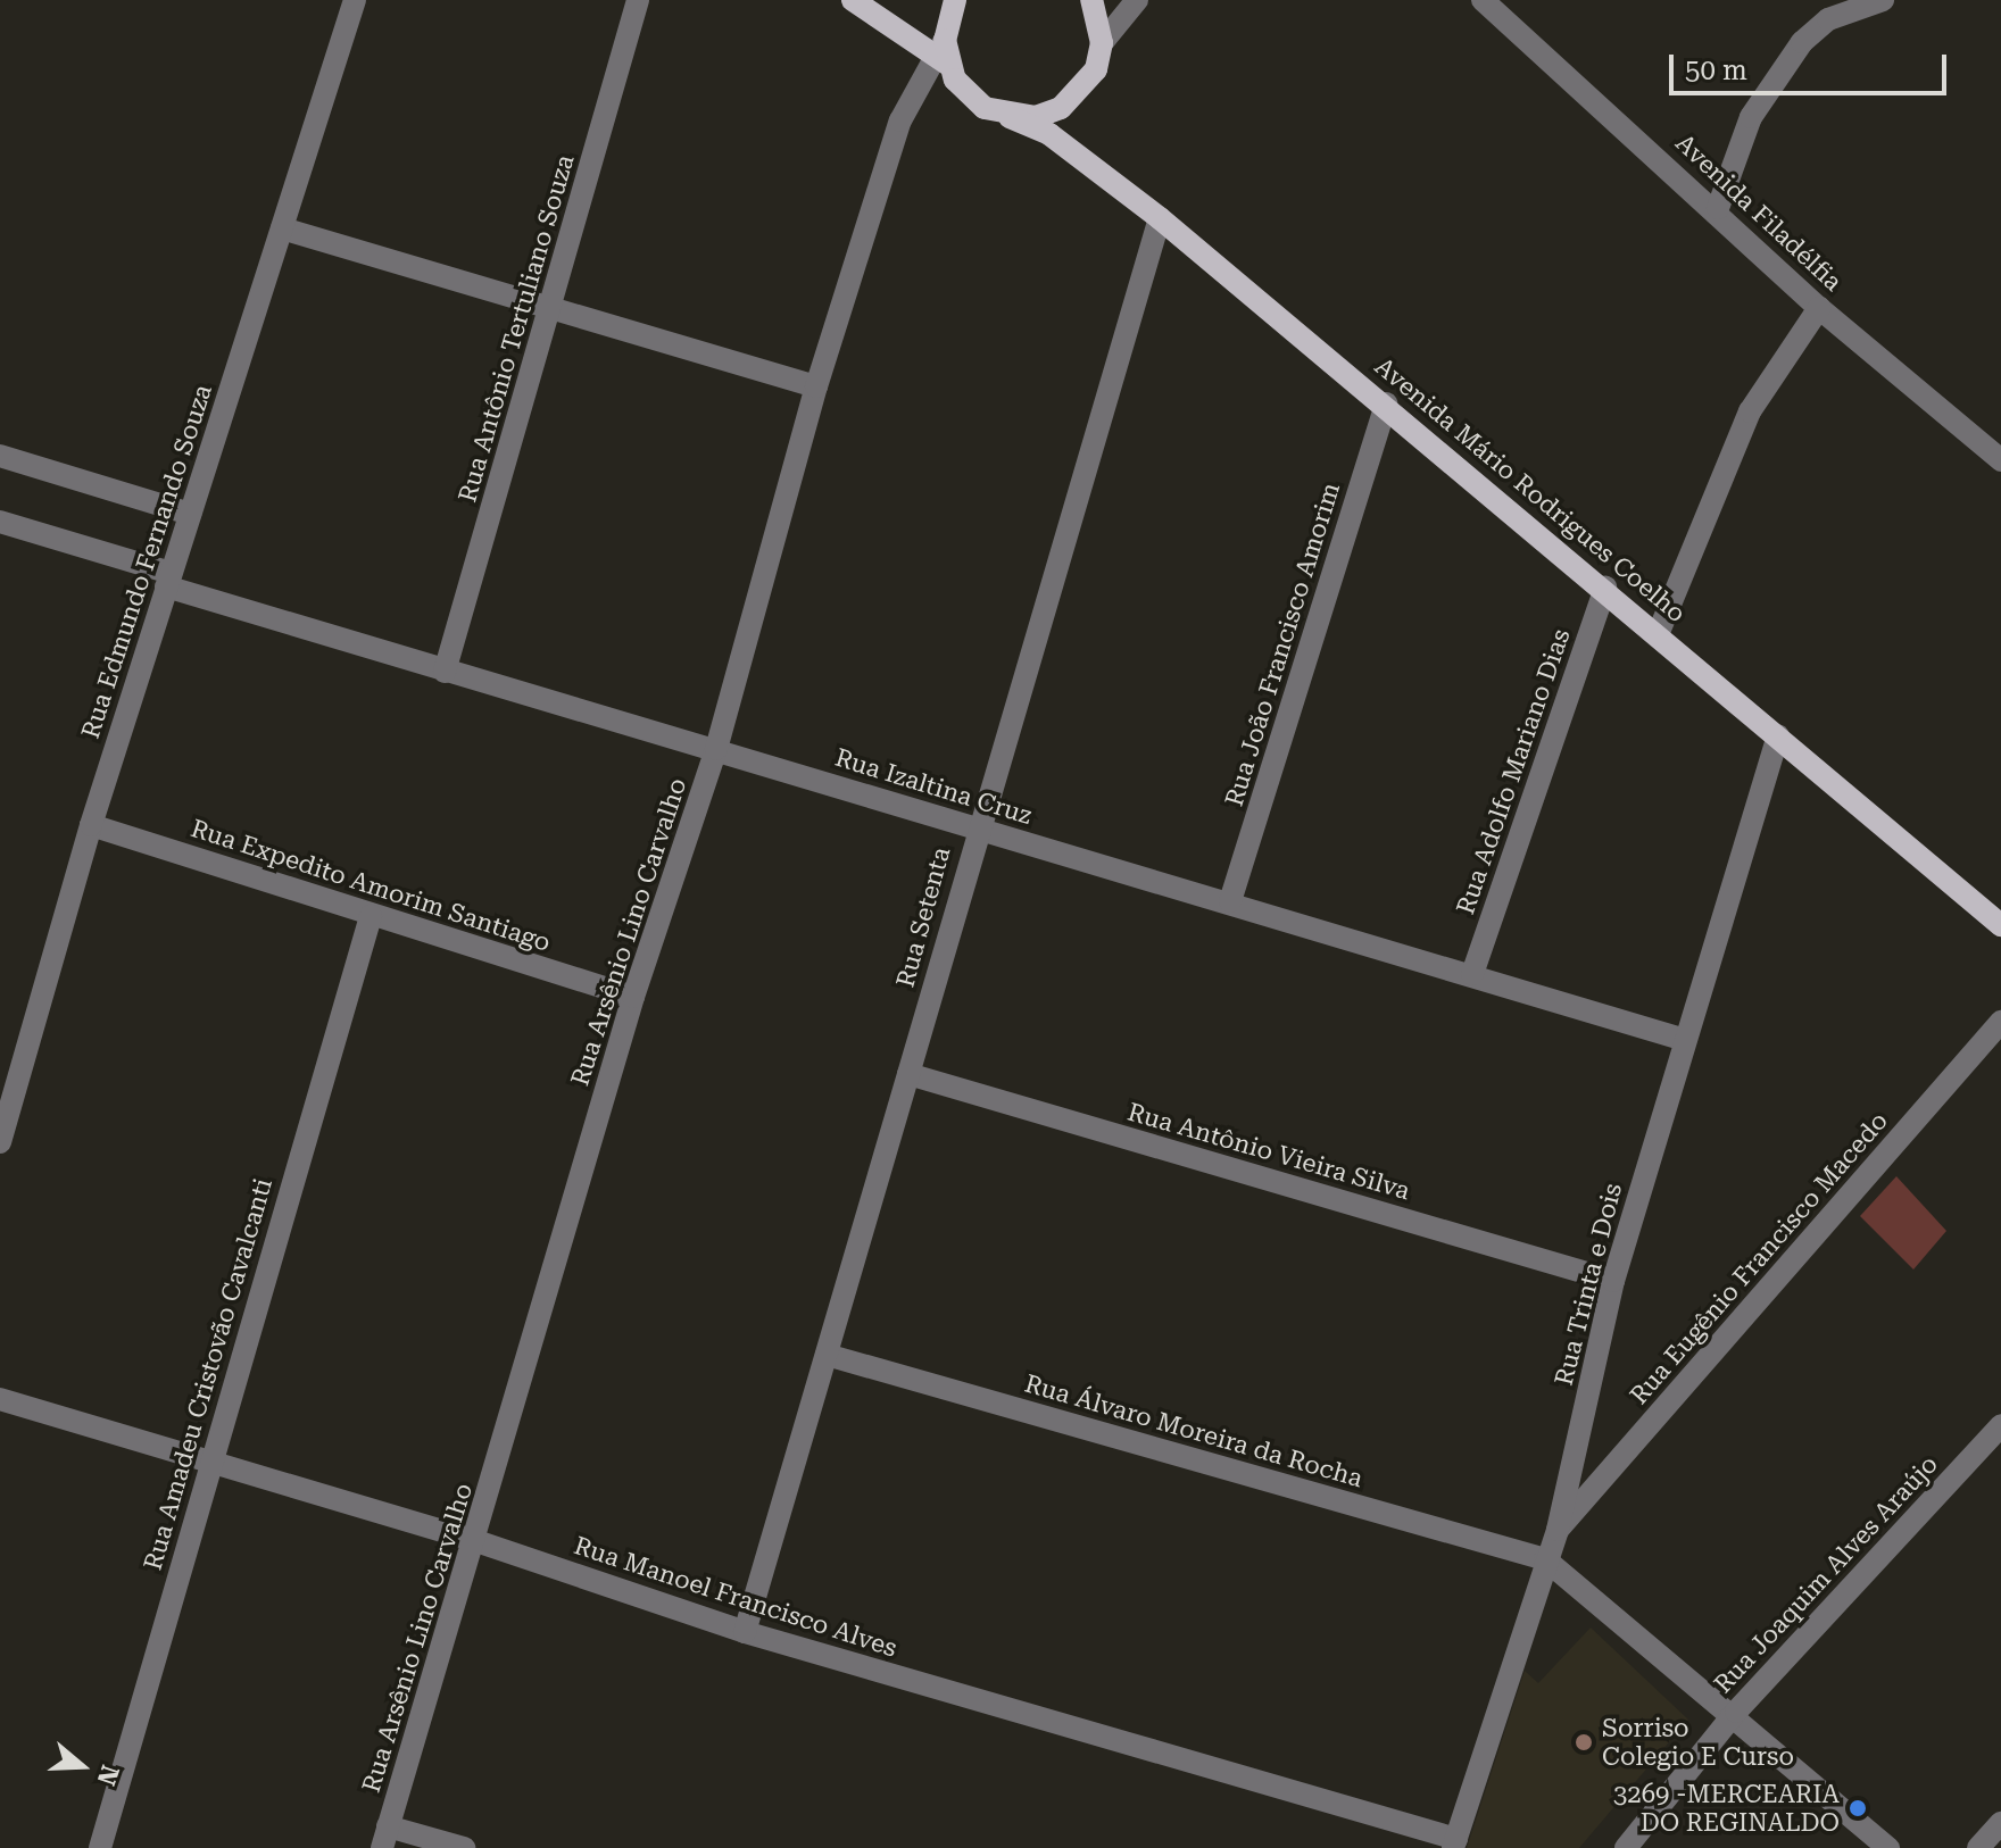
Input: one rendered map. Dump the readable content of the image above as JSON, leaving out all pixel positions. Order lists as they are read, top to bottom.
{
  "streets": {
    "main road": ["Avenida Mário Rodrigues Coelho"],
    "street": [
      "Avenida Filadélfia",
      "Rua Antônio Tertuliano Souza",
      "Rua Edmundo Fernando Souza",
      "Rua João Francisco Amorim",
      "Rua Adolfo Mariano Dias",
      "Rua Izaltina Cruz",
      "Rua Expedito Amorim Santiago",
      "Rua Setenta",
      "Rua Arsênio Lino Carvalho",
      "Rua Antônio Vieira Silva",
      "Rua Eugênio Francisco Macedo",
      "Rua Trinta e Dois",
      "Rua Amadeu Cristovão Cavalcanti",
      "Rua Álvaro Moreira da Rocha",
      "Rua Joaquim Alves Araújo",
      "Rua Manoel Francisco Alves"
    ]
  },
  "crossings": [
    ["Rua Antônio Tertuliano Souza", "Rua Izaltina Cruz"],
    ["Avenida Mário Rodrigues Coelho", "Rua João Francisco Amorim"],
    ["Avenida Mário Rodrigues Coelho", "Rua Adolfo Mariano Dias"],
    ["Avenida Mário Rodrigues Coelho", "Rua Setenta"],
    ["Avenida Mário Rodrigues Coelho", "Rua Arsênio Lino Carvalho"],
    ["Avenida Mário Rodrigues Coelho", "Rua Trinta e Dois"],
    ["Rua Edmundo Fernando Souza", "Rua Izaltina Cruz"],
    ["Rua Edmundo Fernando Souza", "Rua Expedito Amorim Santiago"],
    ["Rua João Francisco Amorim", "Rua Izaltina Cruz"],
    ["Rua Adolfo Mariano Dias", "Rua Izaltina Cruz"],
    ["Rua Izaltina Cruz", "Rua Setenta"],
    ["Rua Izaltina Cruz", "Rua Arsênio Lino Carvalho"],
    ["Rua Izaltina Cruz", "Rua Trinta e Dois"],
    ["Rua Expedito Amorim Santiago", "Rua Arsênio Lino Carvalho"],
    ["Rua Expedito Amorim Santiago", "Rua Amadeu Cristovão Cavalcanti"],
    ["Rua Setenta", "Rua Antônio Vieira Silva"],
    ["Rua Setenta", "Rua Álvaro Moreira da Rocha"],
    ["Rua Setenta", "Rua Manoel Francisco Alves"],
    ["Rua Arsênio Lino Carvalho", "Rua Manoel Francisco Alves"],
    ["Rua Antônio Vieira Silva", "Rua Trinta e Dois"],
    ["Rua Eugênio Francisco Macedo", "Rua Trinta e Dois"],
    ["Rua Trinta e Dois", "Rua Álvaro Moreira da Rocha"],
    ["Rua Trinta e Dois", "Rua Manoel Francisco Alves"],
    ["Rua Amadeu Cristovão Cavalcanti", "Rua Manoel Francisco Alves"]
  ],
  "places": ["Sorriso Colegio E Curso", "3269 -MERCEARIA DO REGINALDO"],
  "scale_bar": "50 m",
  "north": "right"
}
